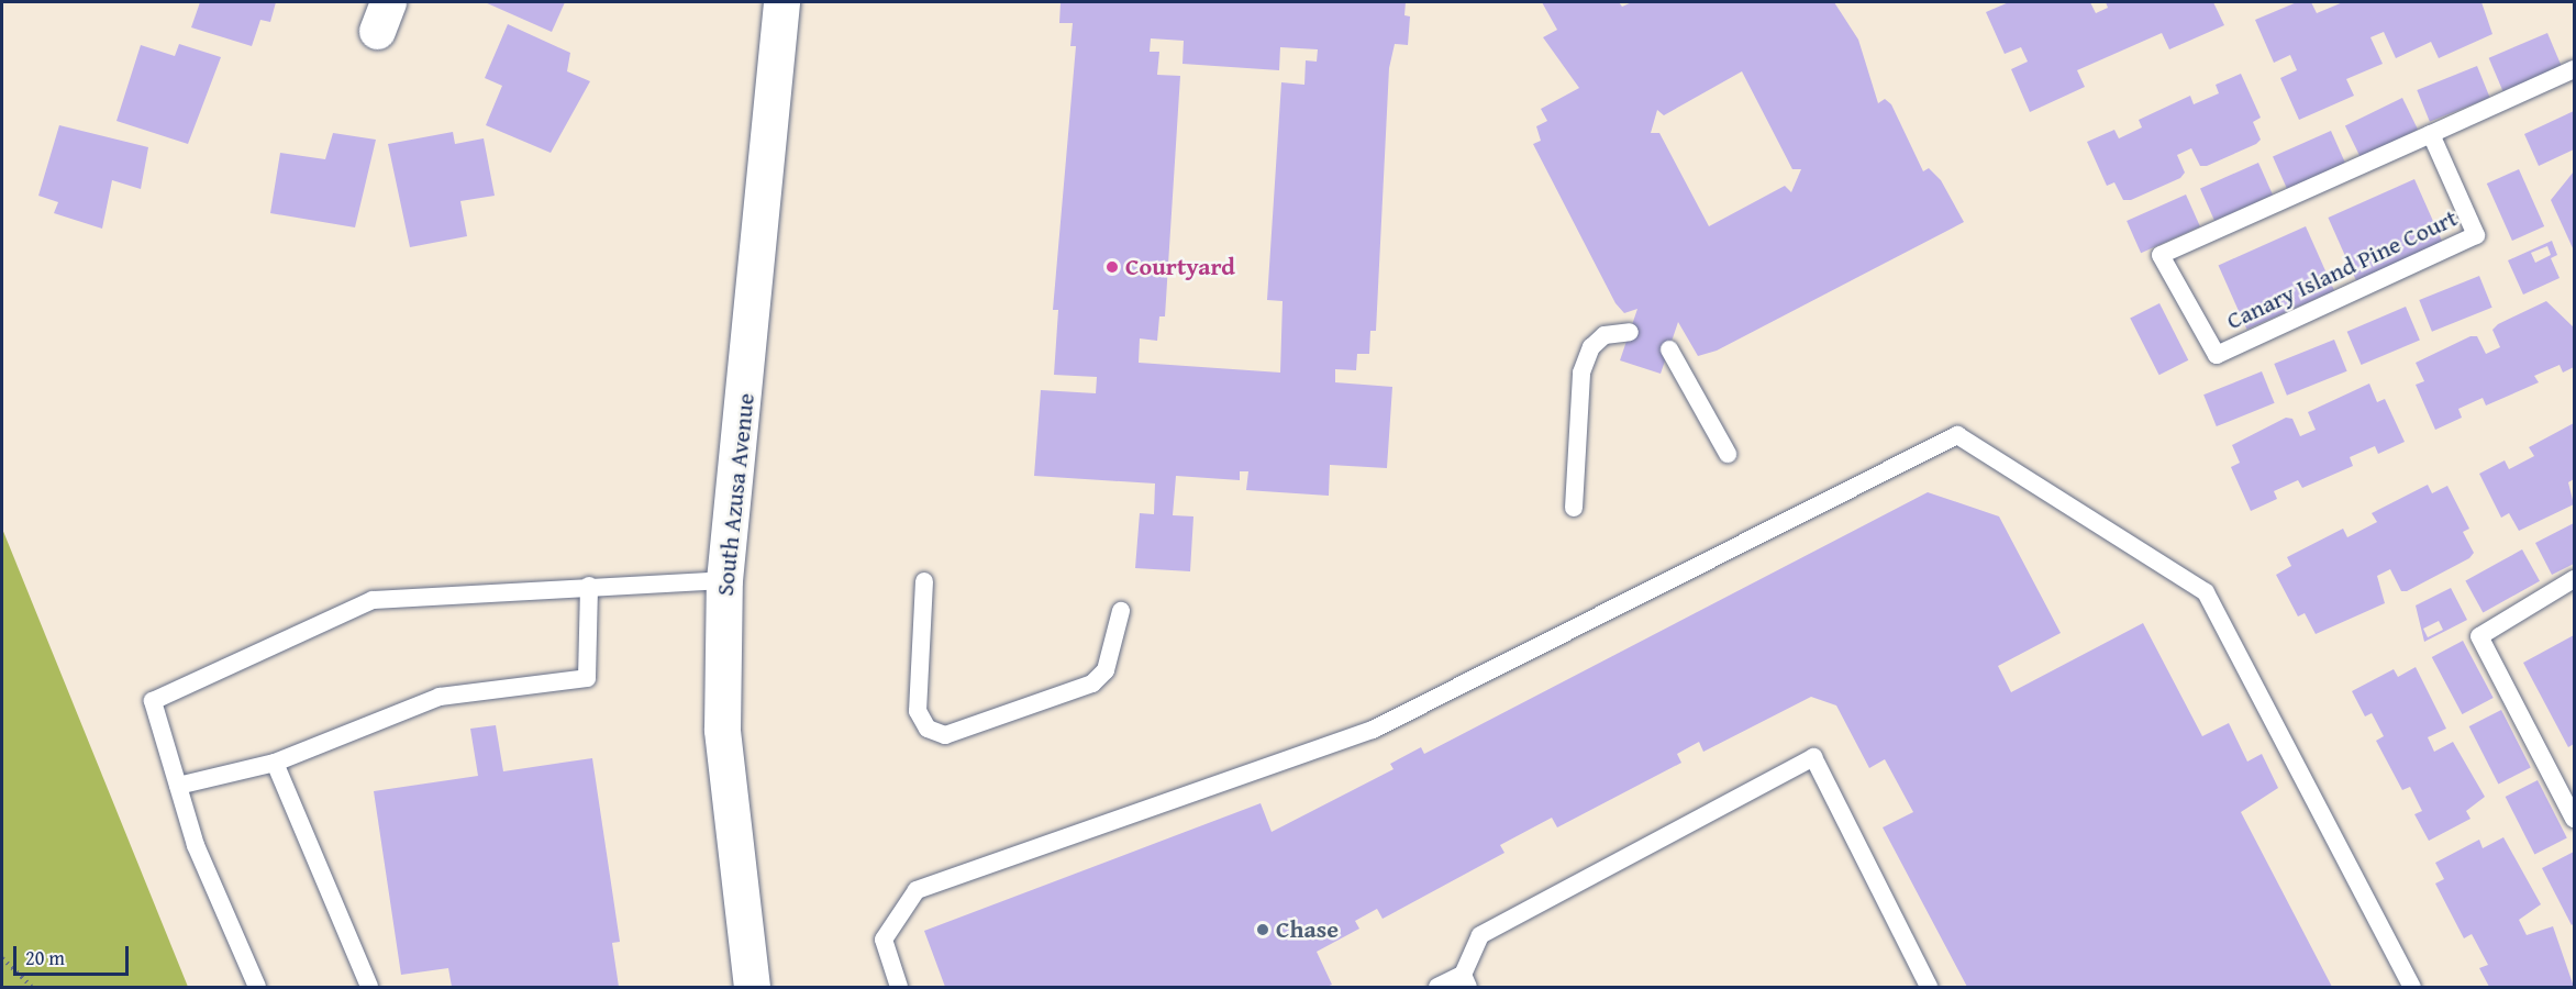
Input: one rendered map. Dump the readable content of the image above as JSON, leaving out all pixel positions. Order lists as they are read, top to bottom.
{
  "streets": {
    "street": ["South Azusa Avenue"],
    "lane": ["Canary Island Pine Court"]
  },
  "places": ["Courtyard", "Chase"],
  "scale_bar": "20 m"
}
